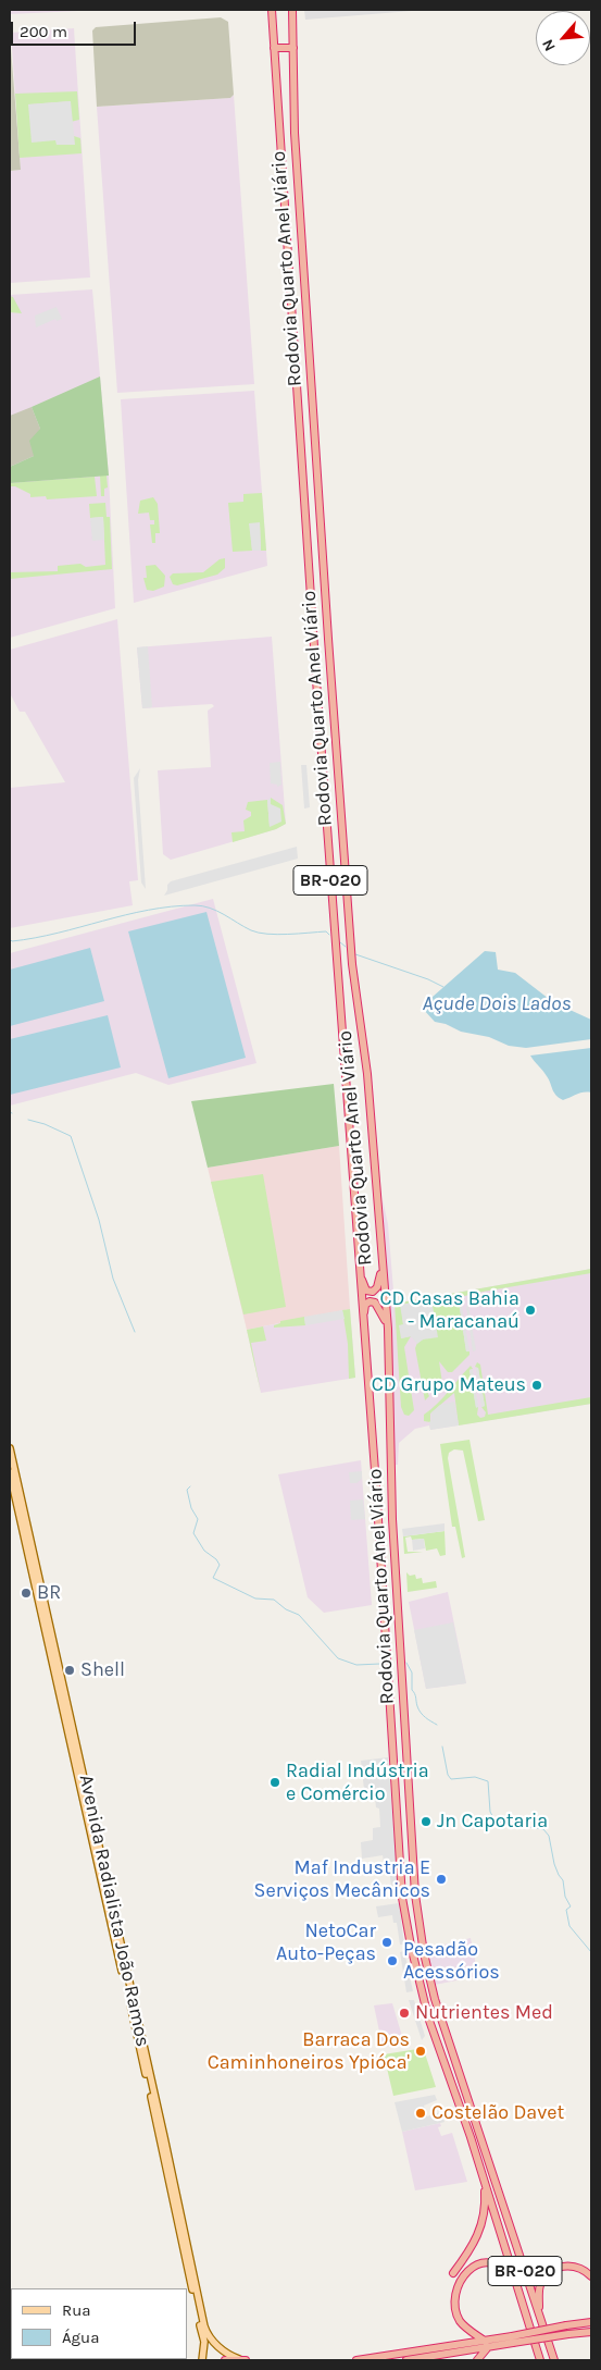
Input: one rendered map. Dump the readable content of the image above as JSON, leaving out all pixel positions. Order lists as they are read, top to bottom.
{
  "streets": {
    "highway": ["Rodovia Quarto Anel Viário", "BR-020"],
    "main road": ["Avenida Radialista João Ramos"]
  },
  "water": ["Açude Dois Lados"],
  "places": [
    "CD Casas Bahia - Maracanaú",
    "CD Grupo Mateus",
    "BR",
    "Shell",
    "Radial Indústria e Comércio",
    "Jn Capotaria",
    "Maf Industria E Serviços Mecânicos",
    "NetoCar Auto-Peças",
    "Pesadão Acessórios",
    "Nutrientes Med",
    "Barraca Dos Caminhoneiros Ypióca'",
    "Costelão Davet"
  ],
  "legend": ["Rua", "Água"],
  "scale_bar": "200 m",
  "north": "bottom left"
}
